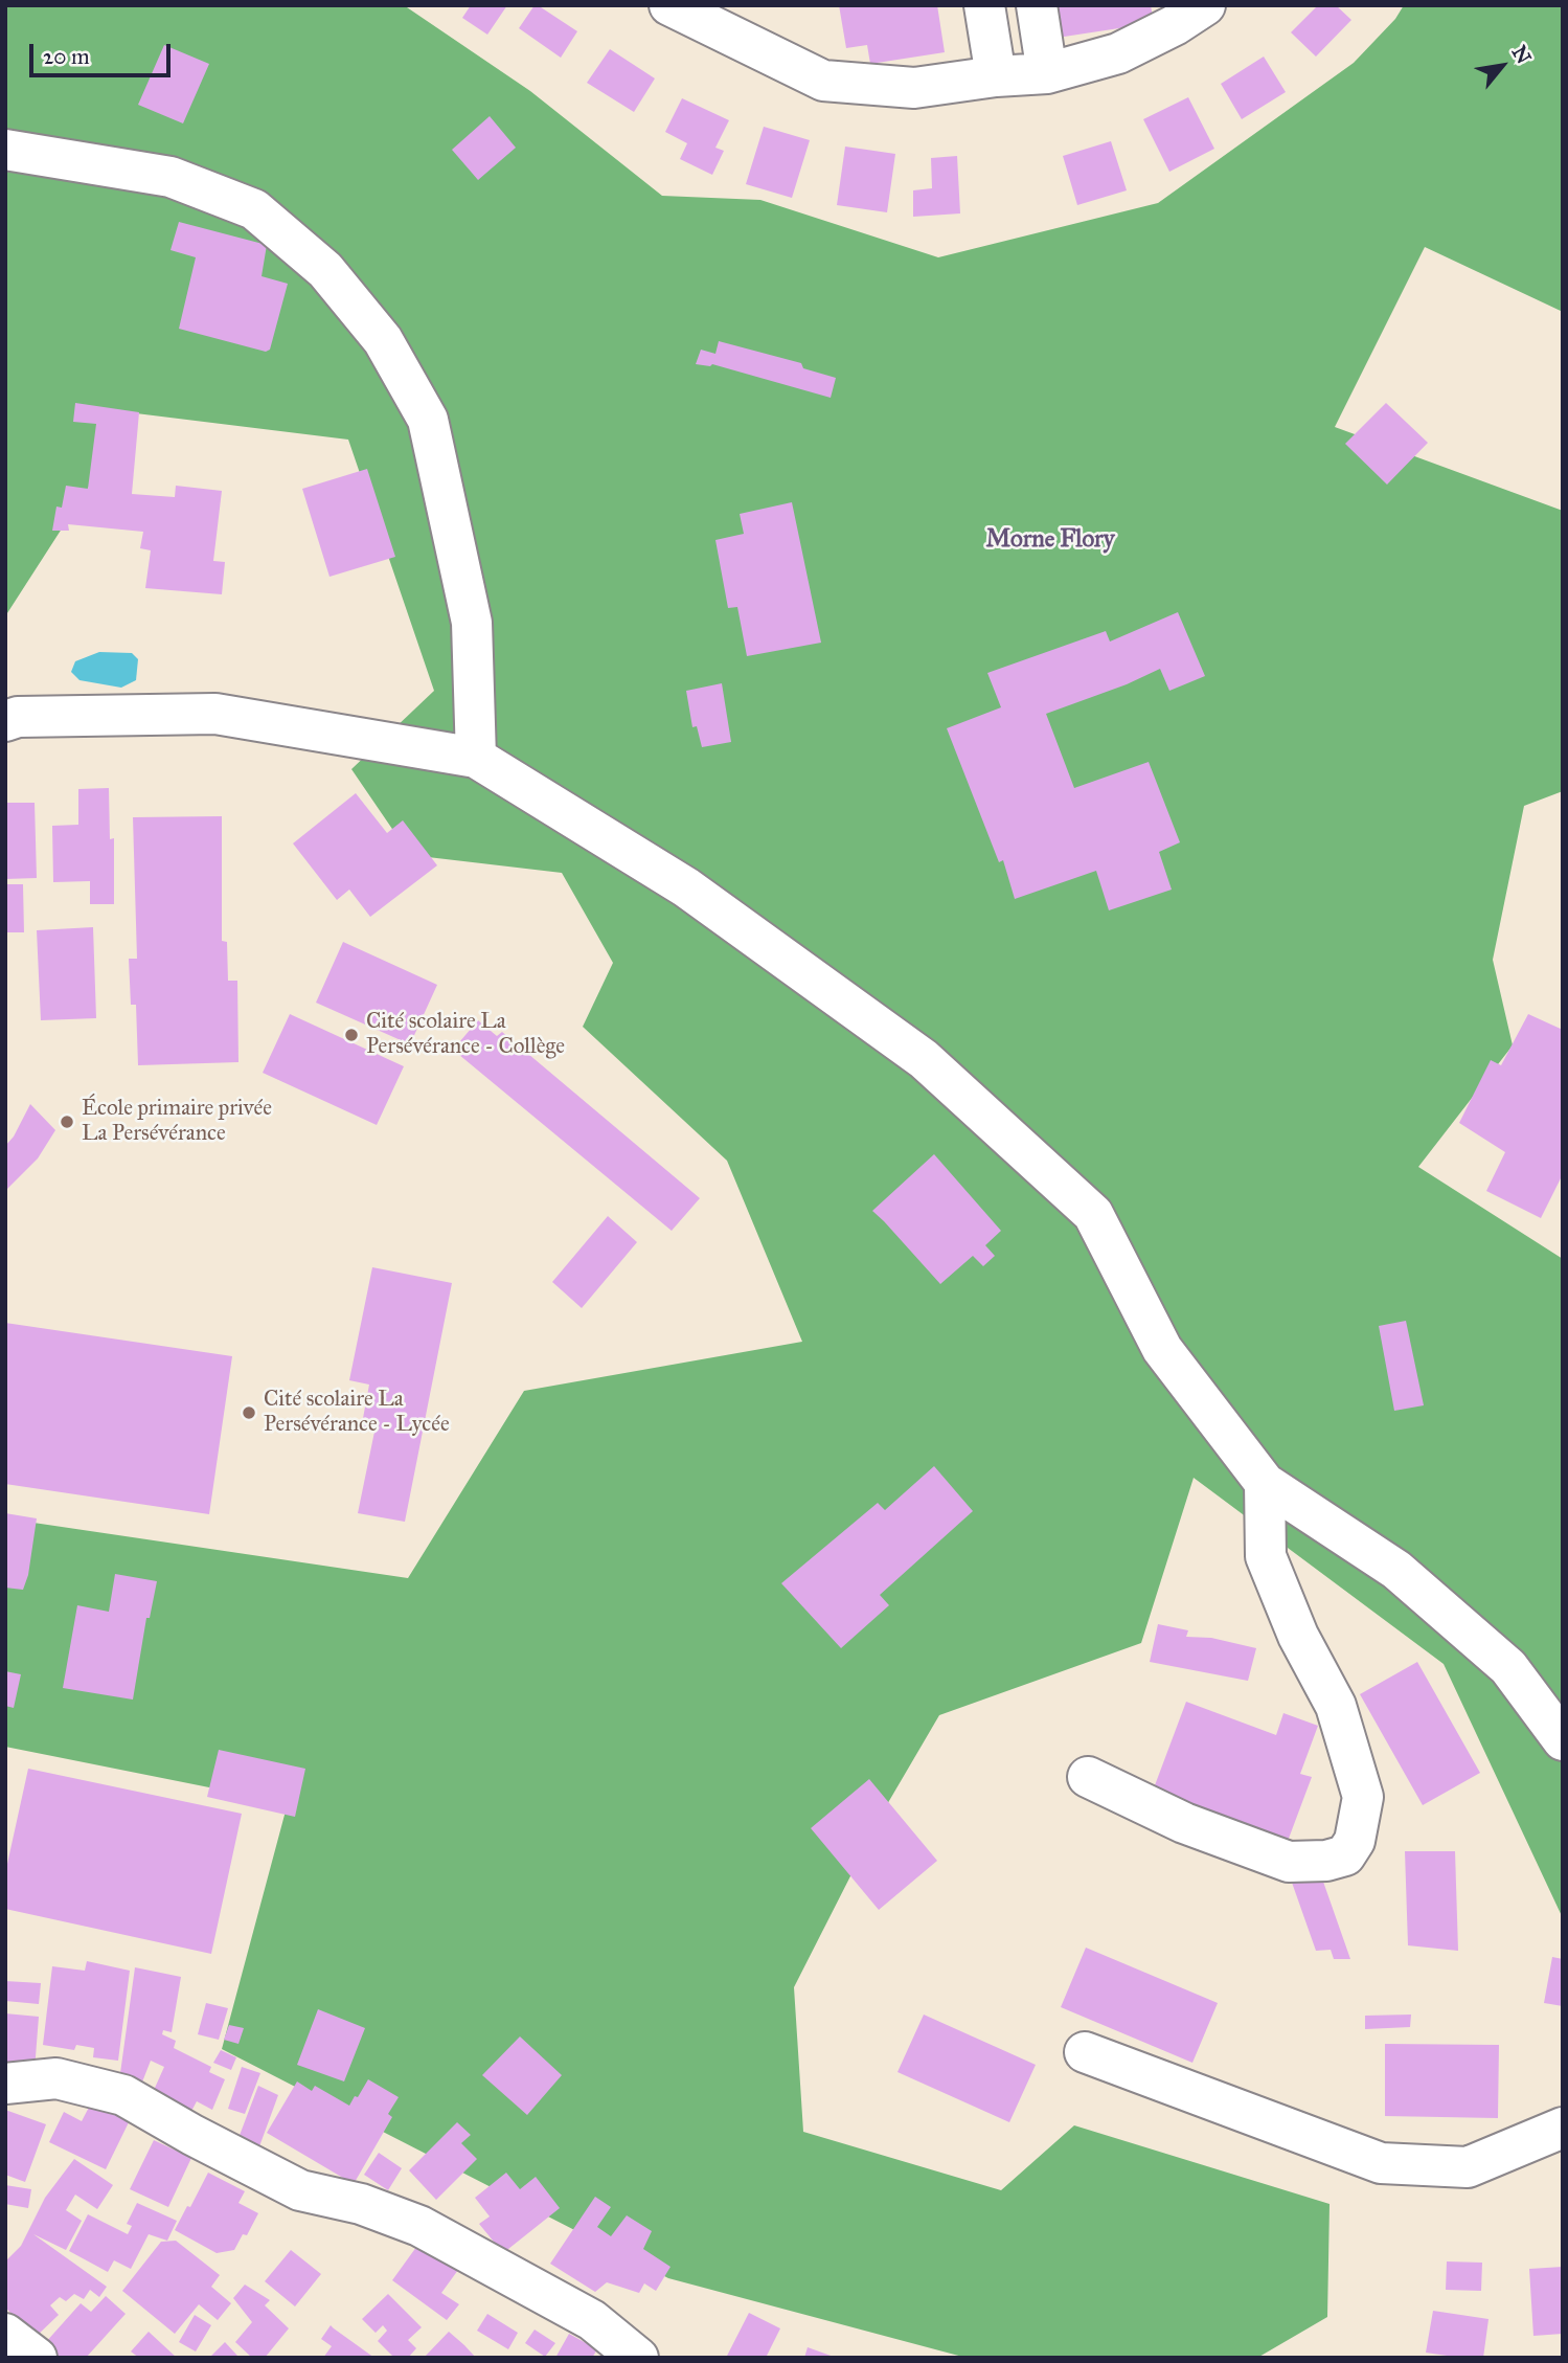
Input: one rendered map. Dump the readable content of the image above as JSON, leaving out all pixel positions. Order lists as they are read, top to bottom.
{
  "districts": ["Morne Flory"],
  "places": ["Cité scolaire La Persévérance - Collège", "École primaire privée La Persévérance", "Cité scolaire La Persévérance - Lycée"],
  "scale_bar": "20 m",
  "north": "top right"
}
